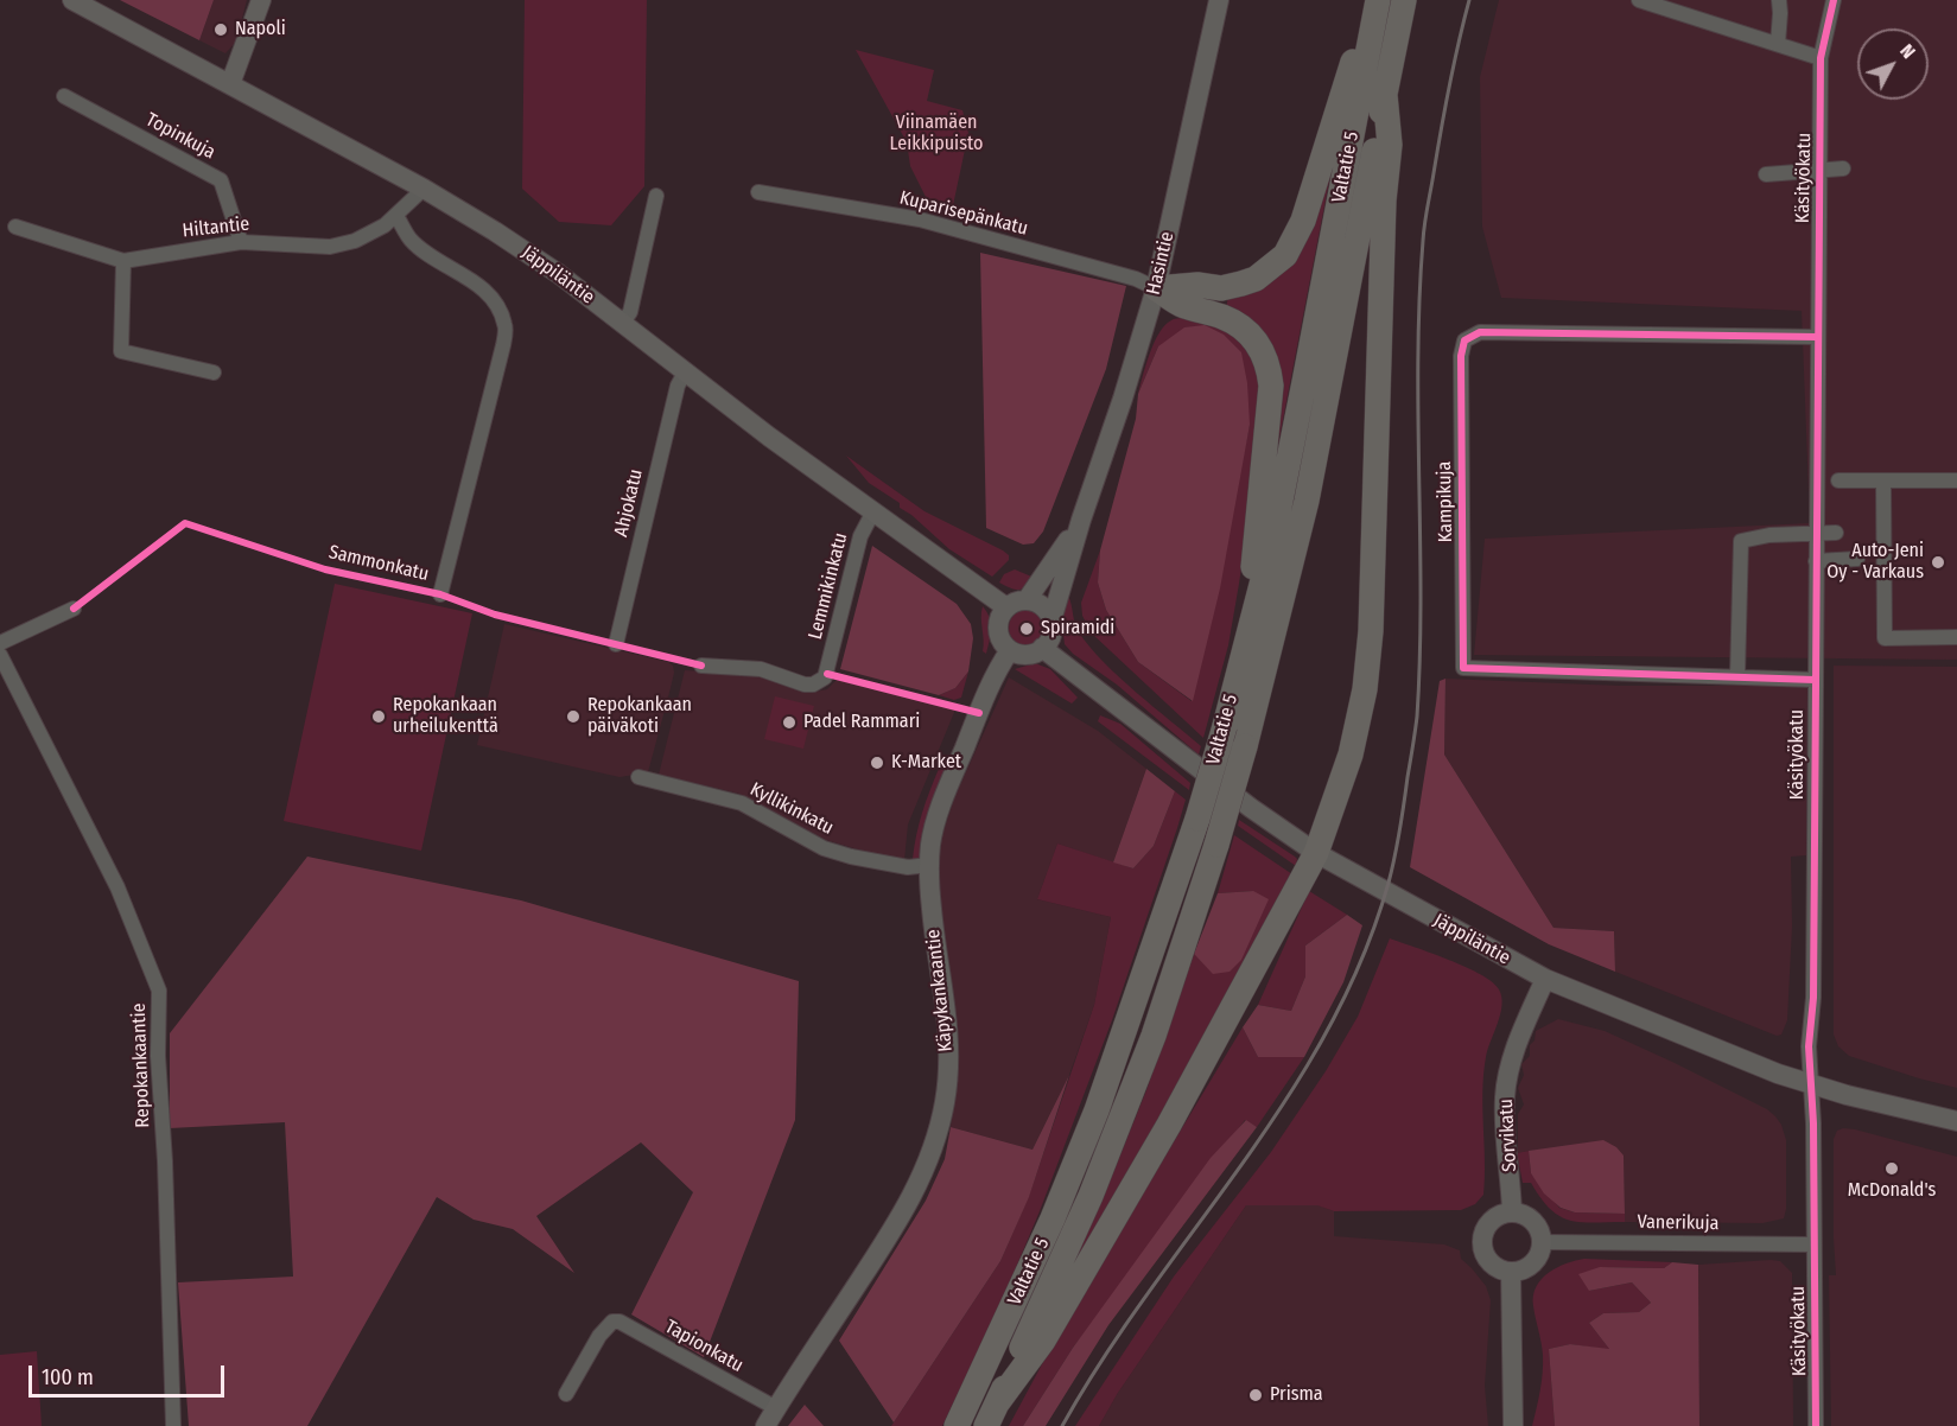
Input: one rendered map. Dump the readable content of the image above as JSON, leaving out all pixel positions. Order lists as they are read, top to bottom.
{
  "streets": {
    "highway": ["Valtatie 5"],
    "main road": [
      "Hasintie",
      "Jäppiläntie",
      "Käpykankaantie",
      "Sorvikatu"
    ],
    "street": [
      "Topinkuja",
      "Käsityökatu",
      "Kuparisepänkatu",
      "Hiltantie",
      "Kampikuja",
      "Ahjokatu",
      "Lemmikinkatu",
      "Kyllikinkatu",
      "Repokankaantie",
      "Vanerikuja",
      "Tapionkatu"
    ],
    "cycle path": ["Sammonkatu"]
  },
  "crossings": [
    ["Topinkuja", "Hiltantie"],
    ["Käsityökatu", "Jäppiläntie"],
    ["Käsityökatu", "Kampikuja"],
    ["Käsityökatu", "Vanerikuja"],
    ["Kuparisepänkatu", "Hasintie"],
    ["Hiltantie", "Jäppiläntie"],
    ["Hasintie", "Jäppiläntie"],
    ["Hasintie", "Käpykankaantie"],
    ["Jäppiläntie", "Ahjokatu"],
    ["Jäppiläntie", "Lemmikinkatu"],
    ["Jäppiläntie", "Käpykankaantie"],
    ["Jäppiläntie", "Sorvikatu"],
    ["Kyllikinkatu", "Käpykankaantie"],
    ["Käpykankaantie", "Tapionkatu"],
    ["Sorvikatu", "Vanerikuja"]
  ],
  "parks": ["Viinamäen Leikkipuisto"],
  "places": [
    "Napoli",
    "Auto-Jeni Oy - Varkaus",
    "Spiramidi",
    "Repokankaan urheilukenttä",
    "Repokankaan päiväkoti",
    "Padel Rammari",
    "K-Market",
    "McDonald's",
    "Prisma"
  ],
  "scale_bar": "100 m",
  "north": "top right"
}
